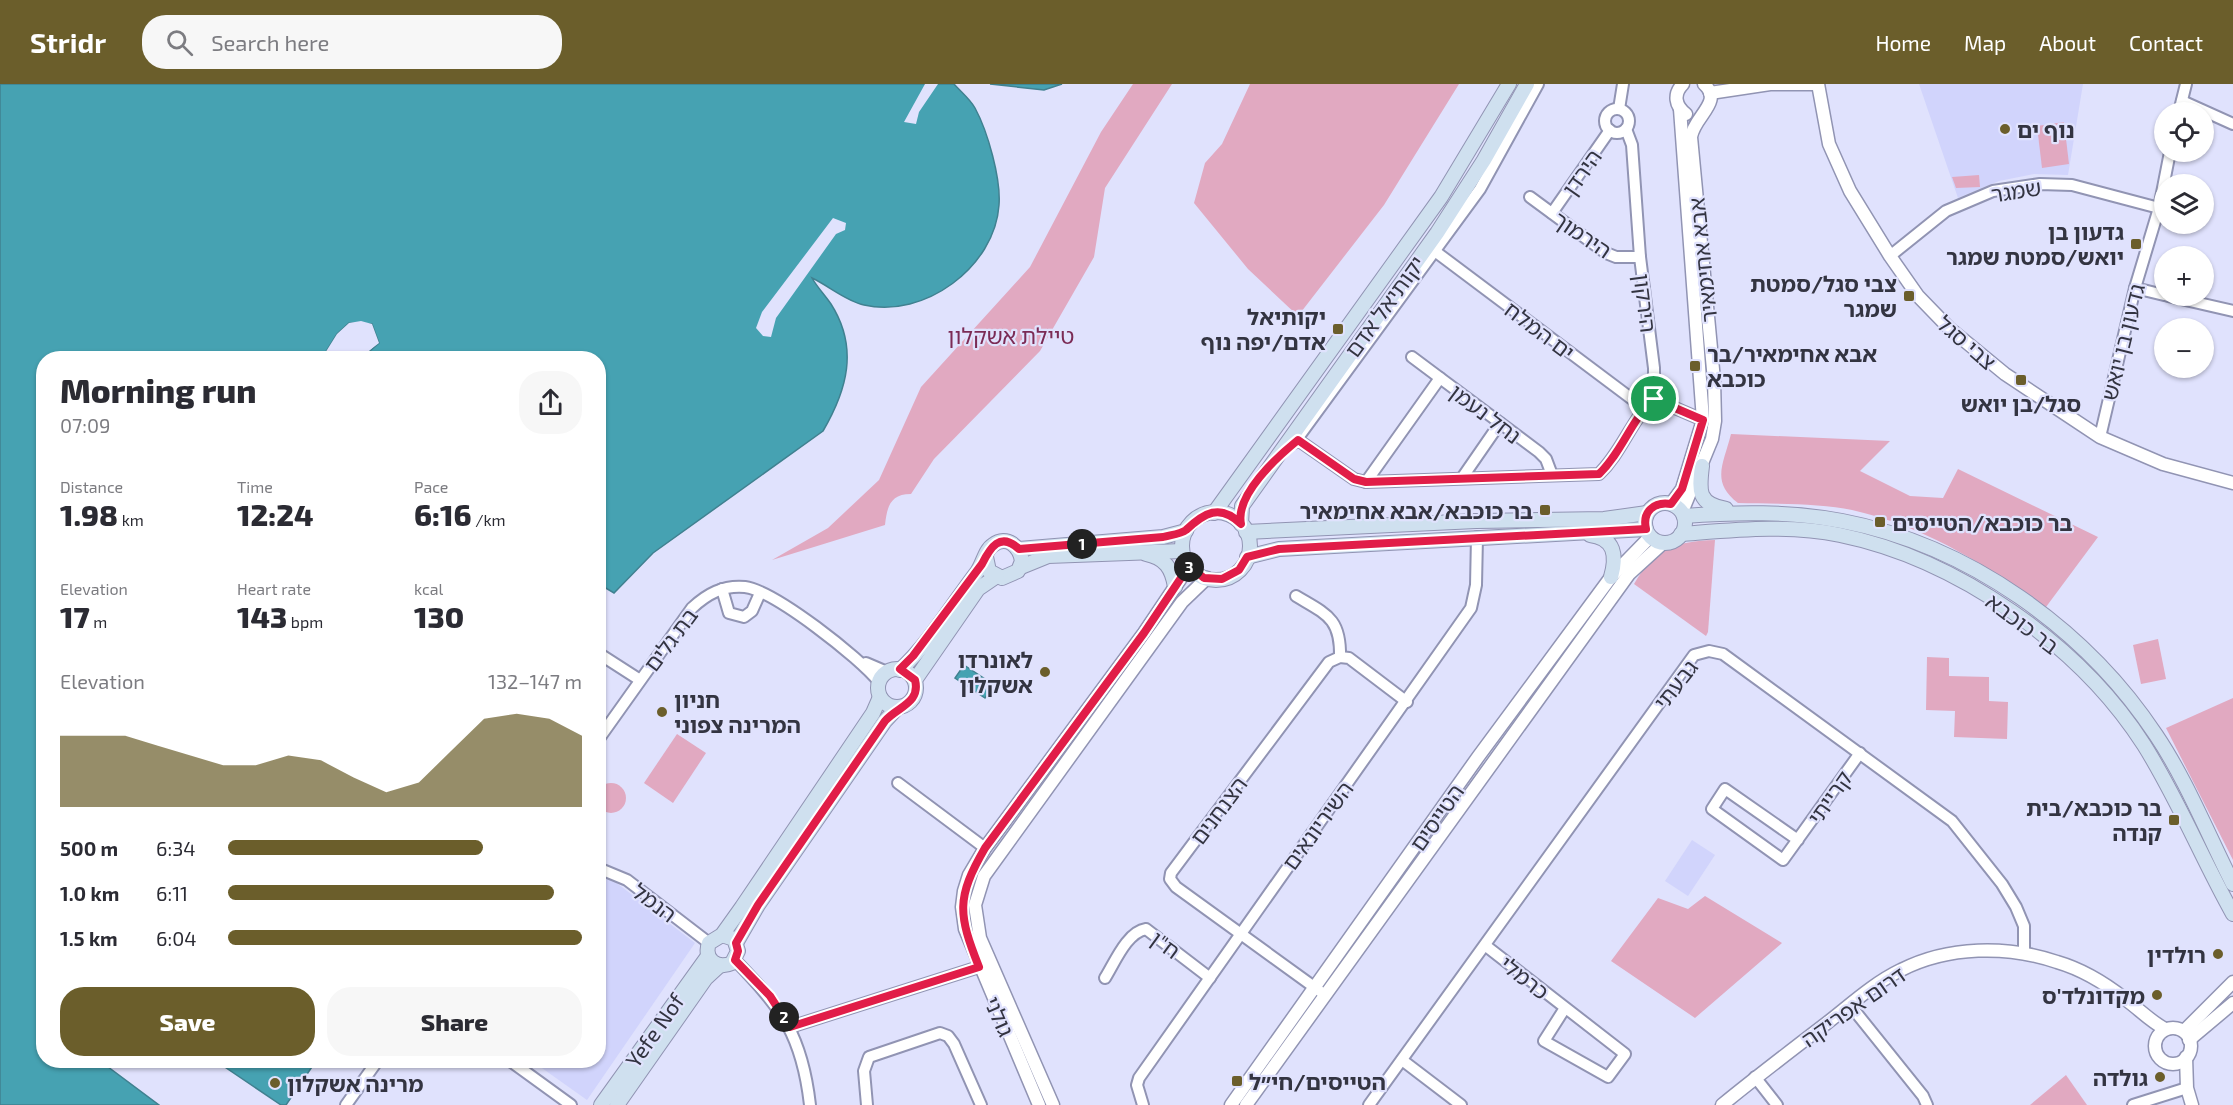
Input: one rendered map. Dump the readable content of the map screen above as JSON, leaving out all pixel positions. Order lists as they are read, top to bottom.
{
  "streets": {
    "main road": ["יקותיאל אדם", "בר כוכבא", "Yefe Nof"],
    "street": [
      "הירדן",
      "שמגר",
      "הירמוך",
      "אבא אחימאיר",
      "הירקון",
      "ים המלח",
      "צבי סגל",
      "גדעון בן יואש",
      "נחל נעמן",
      "בת גלים",
      "גבעתי",
      "קרייתי",
      "הצנחנים",
      "הטייסים",
      "השיריונאים",
      "הנמל",
      "ח\"ן",
      "כרמלי",
      "דרום אפריקה",
      "גולני"
    ]
  },
  "crossings": [
    ["הירדן", "הירמוך"],
    ["הירדן", "הירקון"],
    ["שמגר", "צבי סגל"],
    ["הירמוך", "הירקון"],
    ["אבא אחימאיר", "בר כוכבא"],
    ["אבא אחימאיר", "הטייסים"],
    ["יקותיאל אדם", "גולני"],
    ["צבי סגל", "גדעון בן יואש"],
    ["בר כוכבא", "הטייסים"],
    ["גבעתי", "קרייתי"],
    ["גבעתי", "כרמלי"],
    ["גבעתי", "דרום אפריקה"],
    ["הצנחנים", "הטייסים"],
    ["הצנחנים", "השיריונאים"],
    ["השיריונאים", "ח\"ן"],
    ["הנמל", "Yefe Nof"]
  ],
  "parks": ["טיילת אשקלון"],
  "places": {
    "other": [
      "נוף ים",
      "לאונרדו אשקלון",
      "חניון המרינה צפוני",
      "רולדין",
      "מקדונלד'ס",
      "גולדה",
      "מרינה אשקלון"
    ],
    "transit": [
      "גדעון בן יואש/סמטת שמגר",
      "צבי סגל/סמטת שמגר",
      "יקותיאל אדם/יפה נוף",
      "אבא אחימאיר/בר כוכבא",
      "סגל/בן יואש",
      "בר כוכבא/אבא אחימאיר",
      "בר כוכבא/הטייסים",
      "בר כוכבא/בית קנדה",
      "הטייסים/חי״ל"
    ]
  },
  "page": {
    "header": "Stridr",
    "search": "Search here",
    "nav": [
      "Home",
      "Map",
      "About",
      "Contact"
    ],
    "map_buttons": ["+", "−"],
    "heading": ["Morning run", "07:09"],
    "stats": [
      ["Distance", "1.98 km"],
      ["Time", "12:24"],
      ["Pace", "6:16 /km"],
      ["Elevation", "17 m"],
      ["Heart rate", "143 bpm"],
      ["kcal", "130"]
    ],
    "pins": ["1", "3", "2"],
    "chart": ["Elevation", "132–147 m"],
    "list": [
      {
        "name": "500 m",
        "note": "6:34"
      },
      {
        "name": "1.0 km",
        "note": "6:11"
      },
      {
        "name": "1.5 km",
        "note": "6:04"
      }
    ],
    "buttons": ["Save", "Share"]
  }
}
